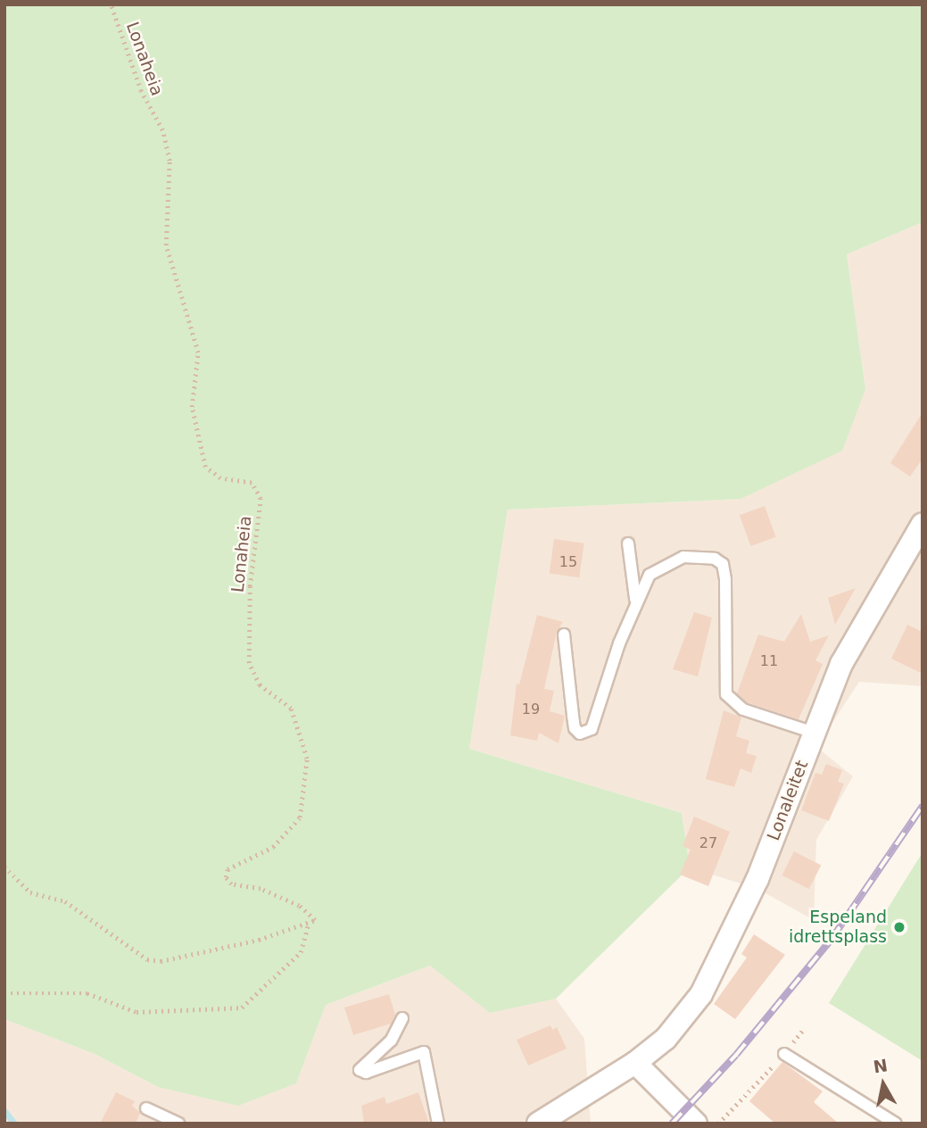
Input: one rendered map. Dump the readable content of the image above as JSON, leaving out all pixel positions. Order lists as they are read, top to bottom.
{
  "streets": {
    "street": ["Lonaleitet"],
    "path": ["Lonaheia"]
  },
  "places": ["Espeland idrettsplass"],
  "house_numbers": [
    "15",
    "11",
    "19",
    "27"
  ],
  "north": "top"
}
